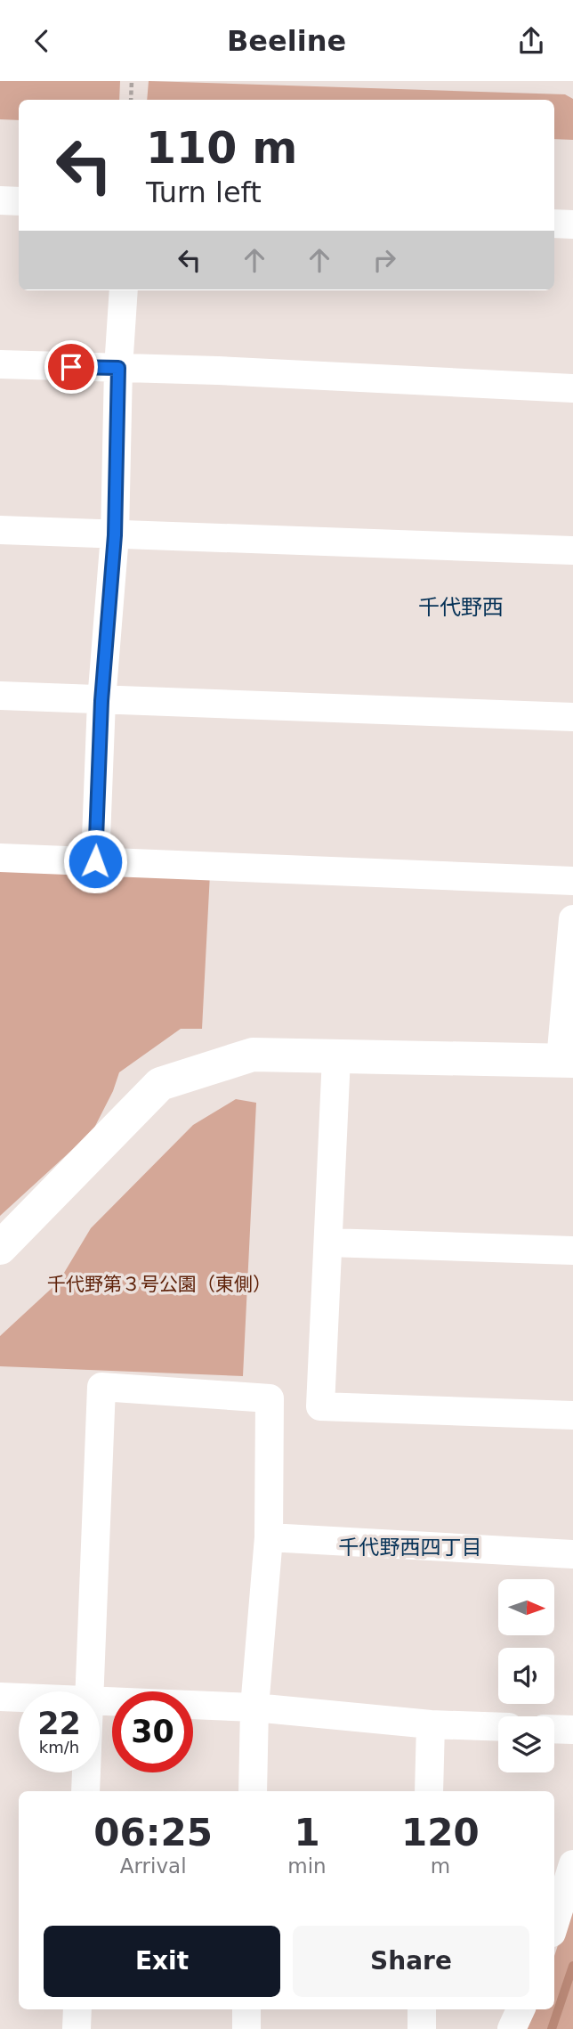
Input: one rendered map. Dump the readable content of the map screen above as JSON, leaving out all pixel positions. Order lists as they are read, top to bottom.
{
  "districts": ["千代野西", "千代野西四丁目"],
  "parks": ["千代野第３号公園（東側）"],
  "north": "right",
  "page": {
    "header": "Beeline",
    "turn": ["110 m", "Turn left"],
    "speed": "22 km/h",
    "limit": "30",
    "eta": [
      "06:25",
      "Arrival",
      "1",
      "min",
      "120",
      "m"
    ],
    "buttons": ["Exit", "Share"]
  }
}
